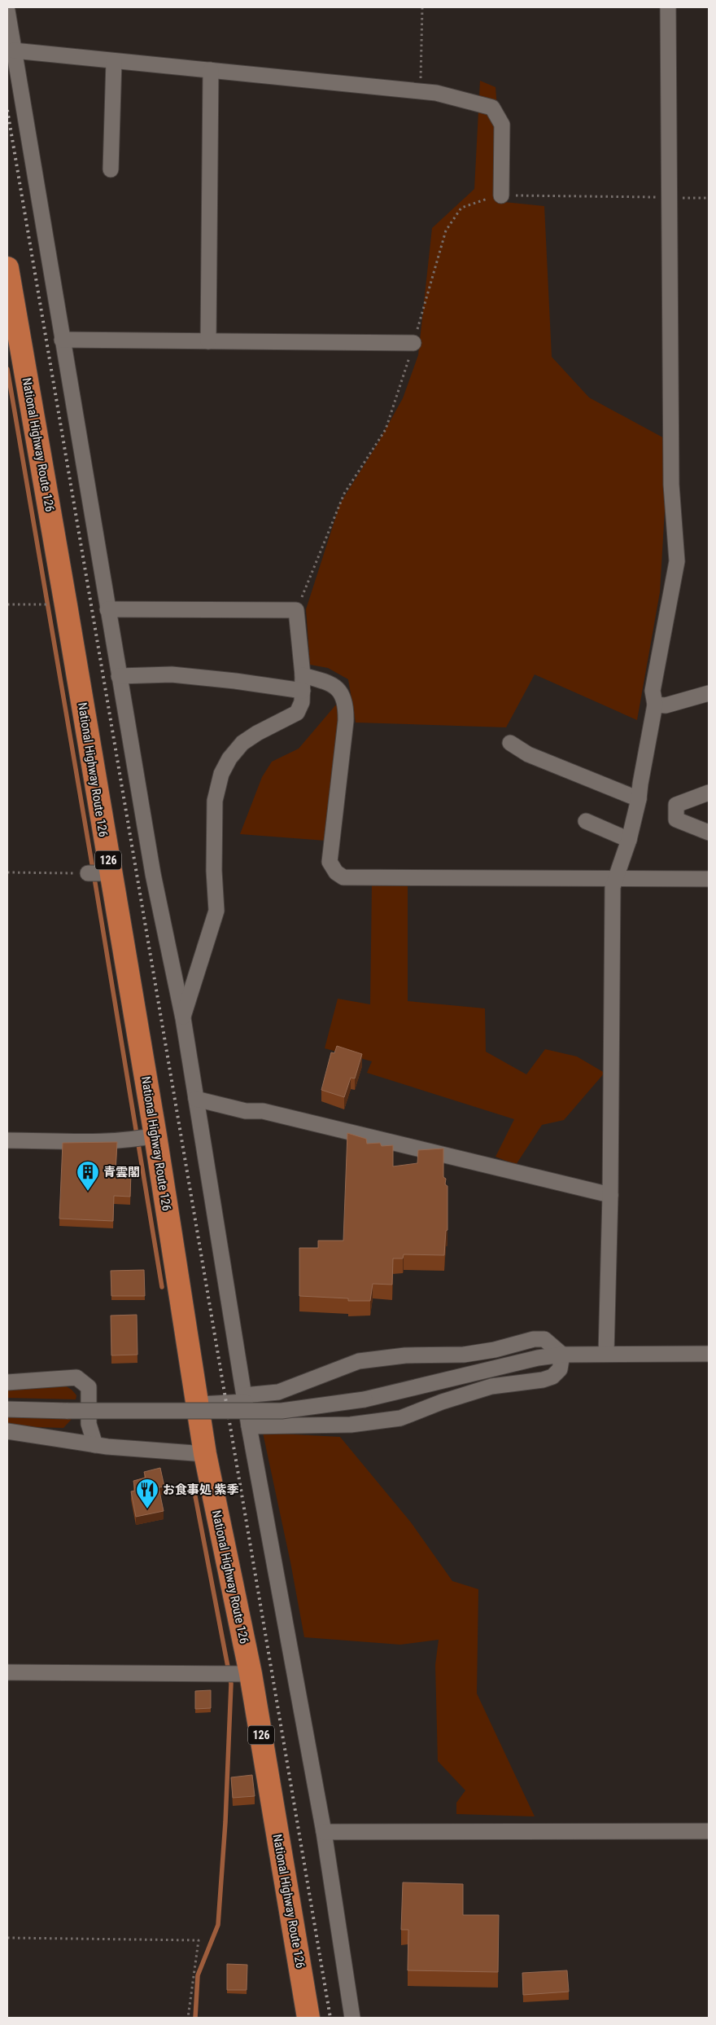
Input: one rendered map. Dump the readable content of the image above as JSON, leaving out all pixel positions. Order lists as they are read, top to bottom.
{
  "streets": {
    "highway": ["National Highway Route 126", "126"]
  },
  "places": {
    "building": ["青雲閣"],
    "restaurant": ["お食事処 紫季"]
  }
}
